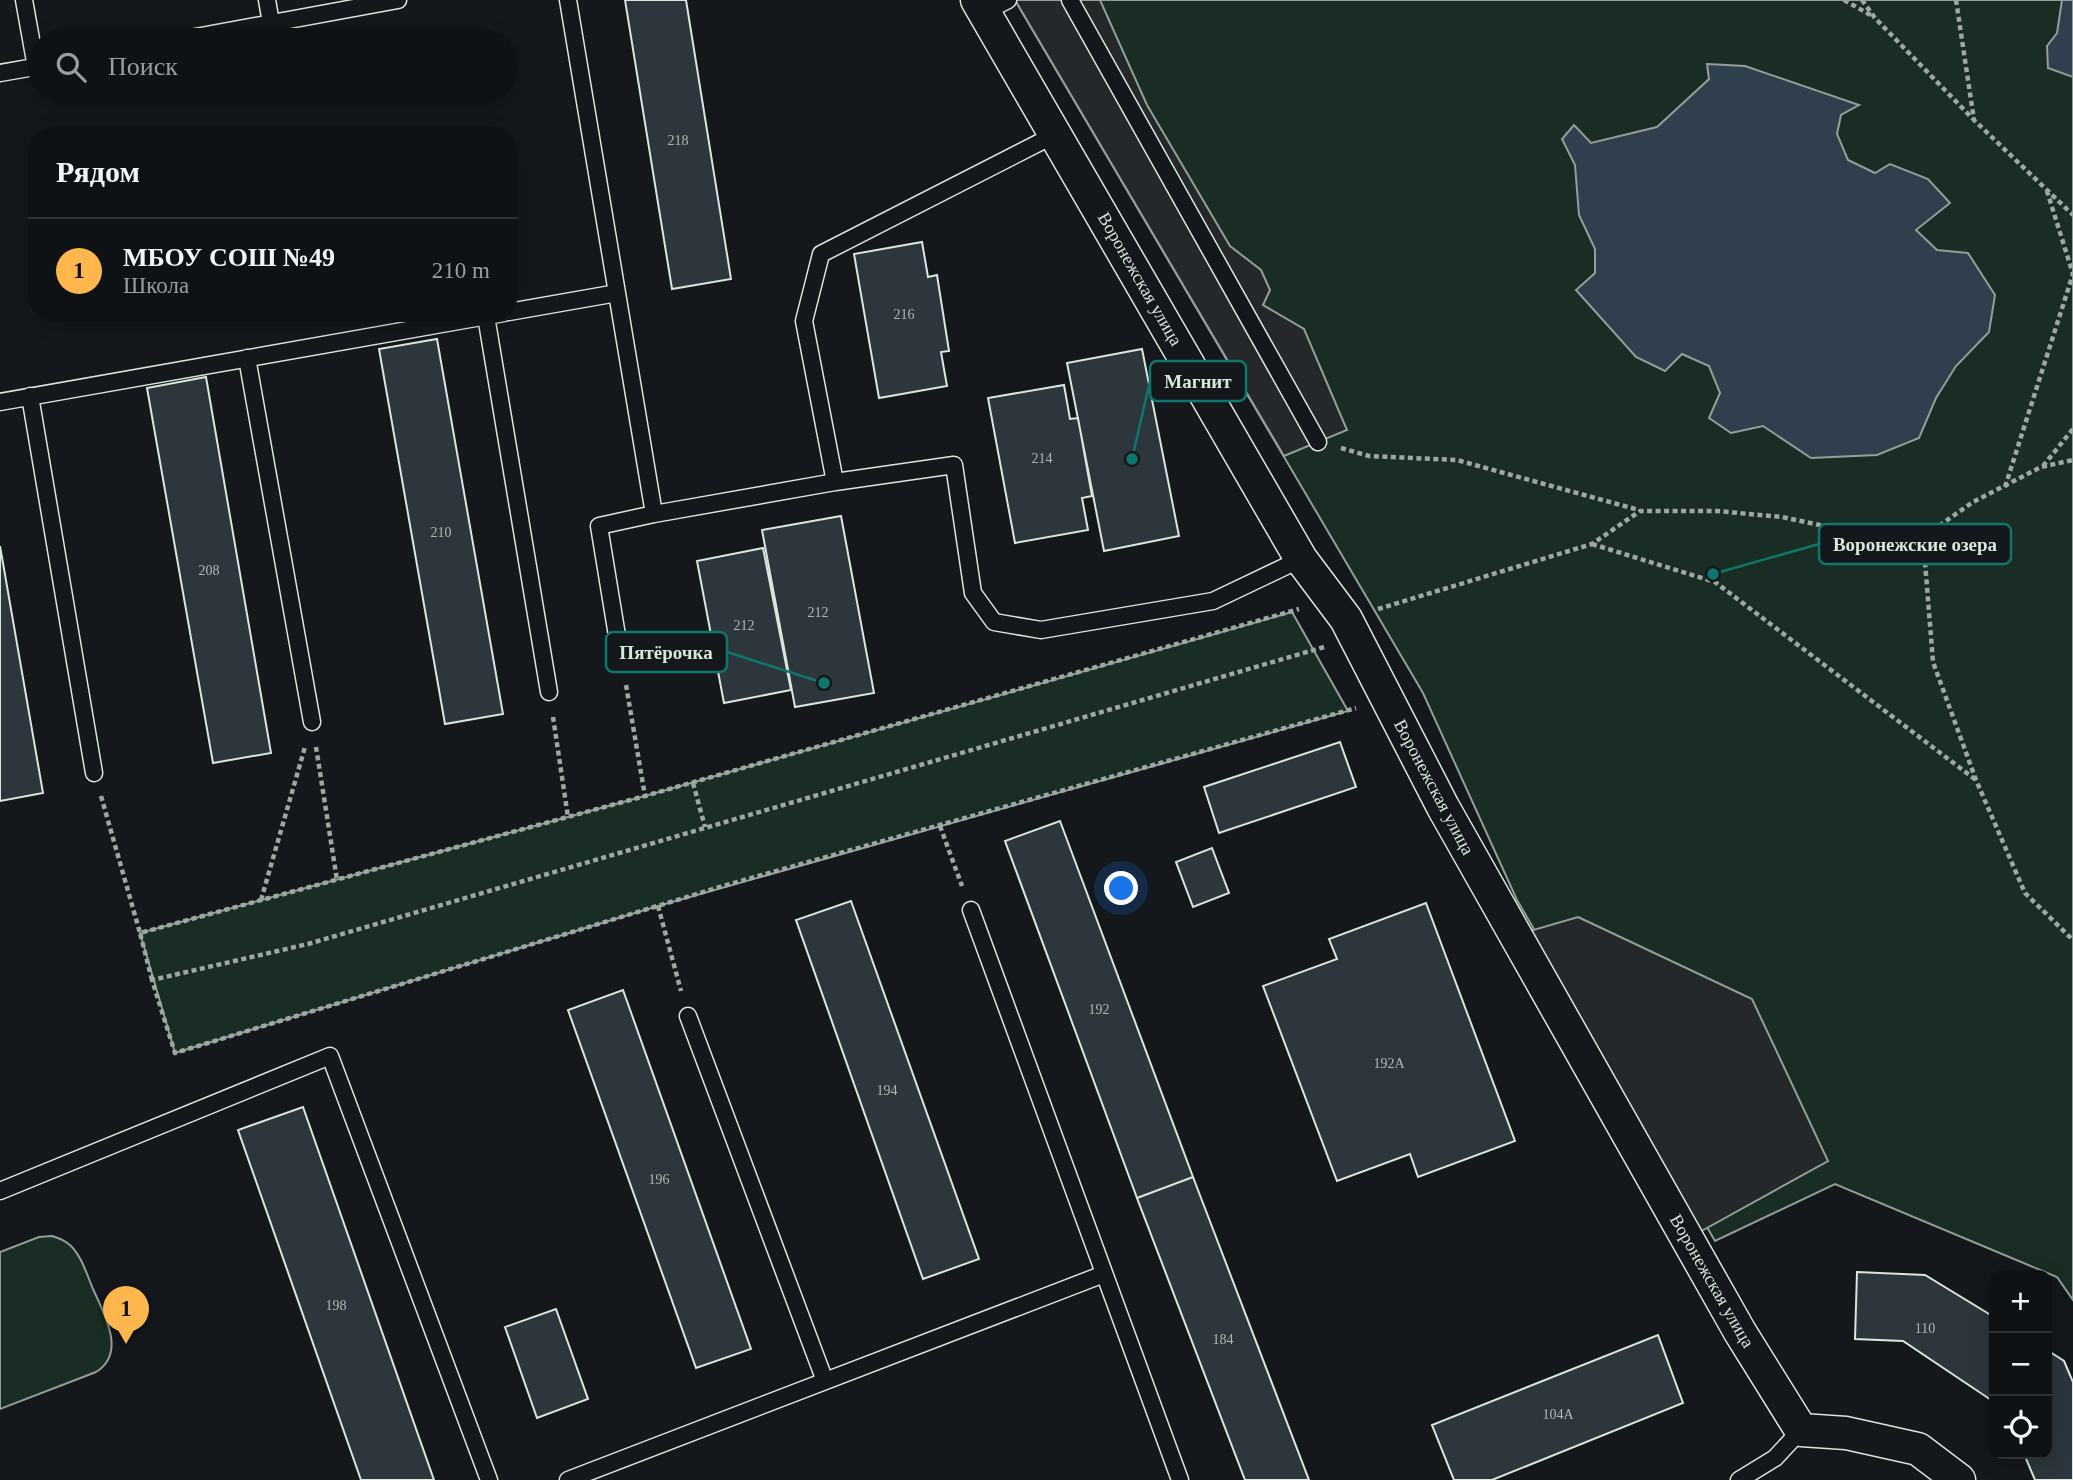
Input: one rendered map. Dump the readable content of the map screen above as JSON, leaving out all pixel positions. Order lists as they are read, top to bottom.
{
  "streets": {
    "street": ["Воронежская улица"]
  },
  "places": ["Магнит", "Воронежские озера", "Пятёрочка"],
  "house_numbers": [
    "218",
    "216",
    "214",
    "210",
    "208",
    "212",
    "212",
    "192",
    "192А",
    "194",
    "196",
    "198",
    "110",
    "184",
    "104А"
  ],
  "page": {
    "search": "Поиск",
    "heading": "Рядом",
    "list": [
      {
        "mark": "1",
        "name": "МБОУ СОШ №49",
        "note": "Школа",
        "value": "210 m"
      }
    ],
    "map_buttons": ["+", "−"],
    "pins": "1"
  }
}
